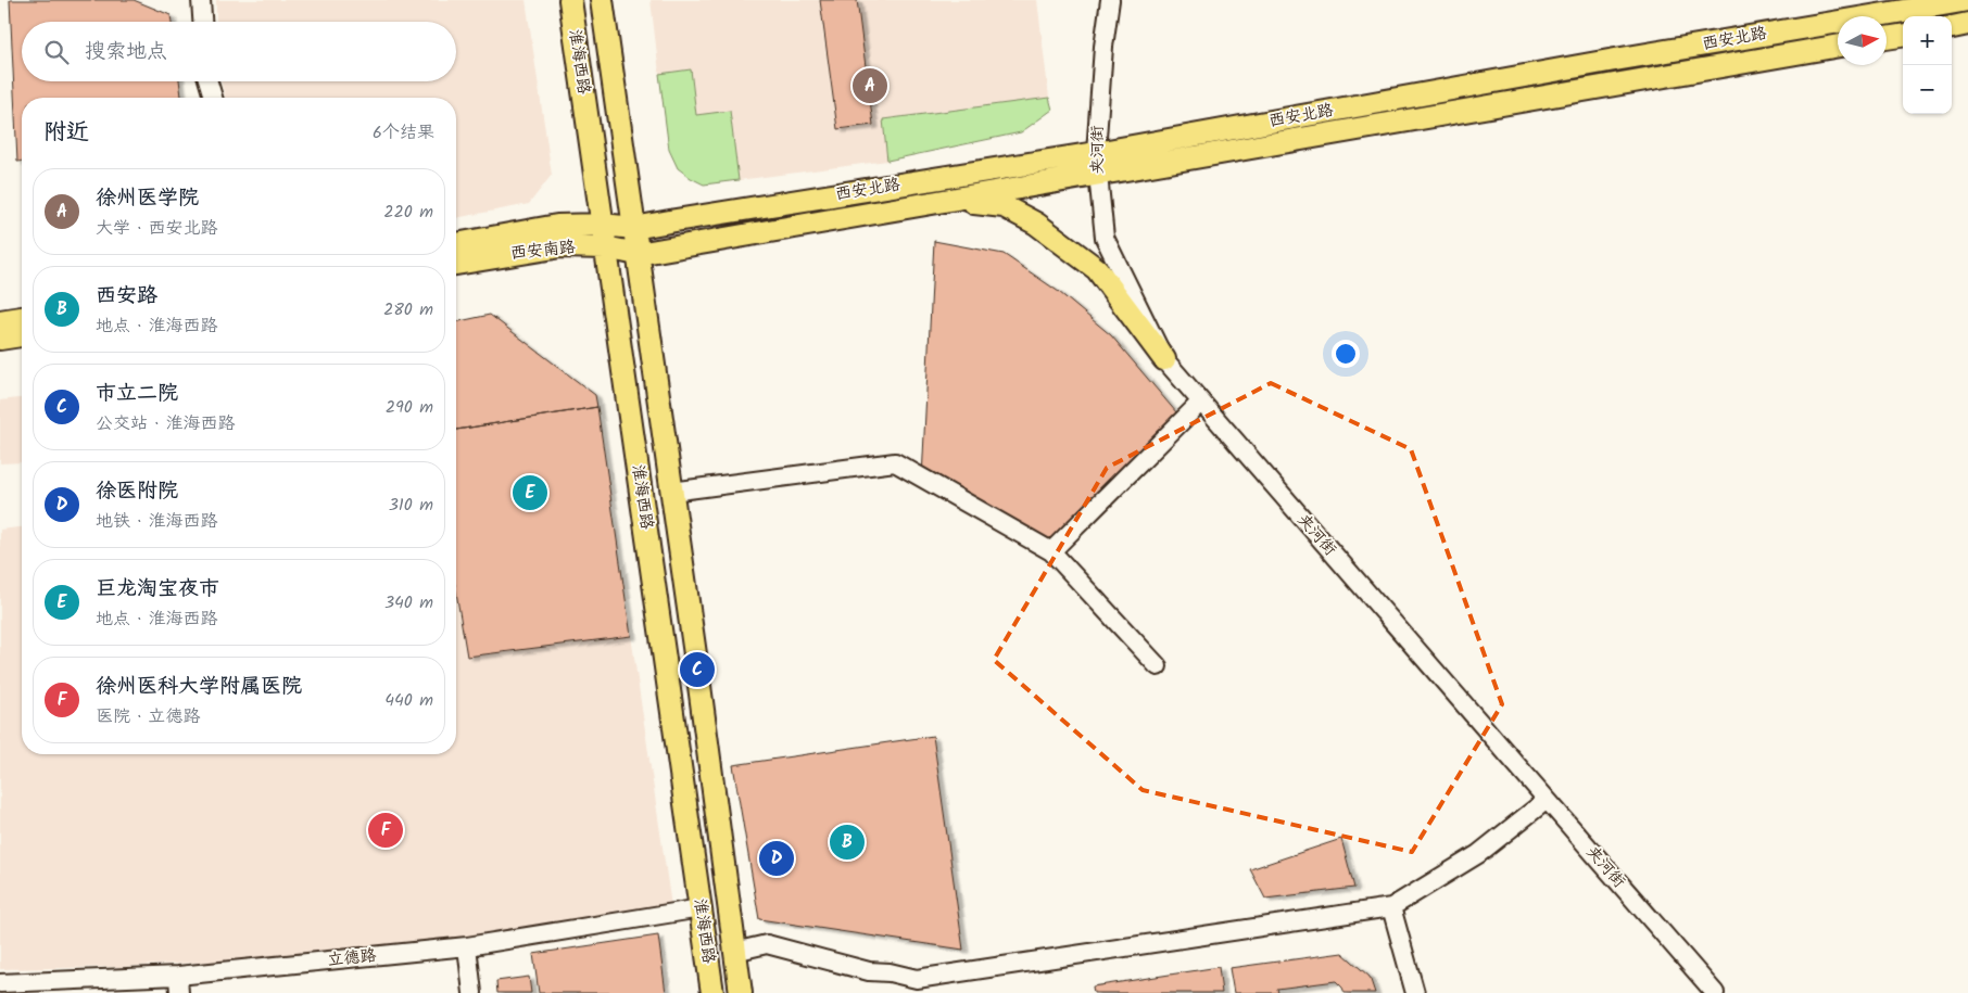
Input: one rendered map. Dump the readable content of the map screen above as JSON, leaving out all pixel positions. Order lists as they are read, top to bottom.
{
  "streets": {
    "main road": ["西安北路", "淮海西路", "西安南路"],
    "street": ["夹河街", "立德路"]
  },
  "crossings": [
    ["西安北路", "淮海西路"],
    ["西安北路", "夹河街"],
    ["西安北路", "西安南路"],
    ["淮海西路", "西安南路"],
    ["淮海西路", "立德路"]
  ],
  "north": "right",
  "page": {
    "map_buttons": ["+", "−"],
    "search": "搜索地点",
    "pins": [
      "A",
      "E",
      "C",
      "F",
      "B",
      "D"
    ],
    "heading": ["附近", "6个结果"],
    "list": [
      {
        "mark": "A",
        "name": "徐州医学院",
        "note": "大学 · 西安北路",
        "value": "220 m"
      },
      {
        "mark": "B",
        "name": "西安路",
        "note": "地点 · 淮海西路",
        "value": "280 m"
      },
      {
        "mark": "C",
        "name": "市立二院",
        "note": "公交站 · 淮海西路",
        "value": "290 m"
      },
      {
        "mark": "D",
        "name": "徐医附院",
        "note": "地铁 · 淮海西路",
        "value": "310 m"
      },
      {
        "mark": "E",
        "name": "巨龙淘宝夜市",
        "note": "地点 · 淮海西路",
        "value": "340 m"
      },
      {
        "mark": "F",
        "name": "徐州医科大学附属医院",
        "note": "医院 · 立德路",
        "value": "440 m"
      }
    ]
  }
}
